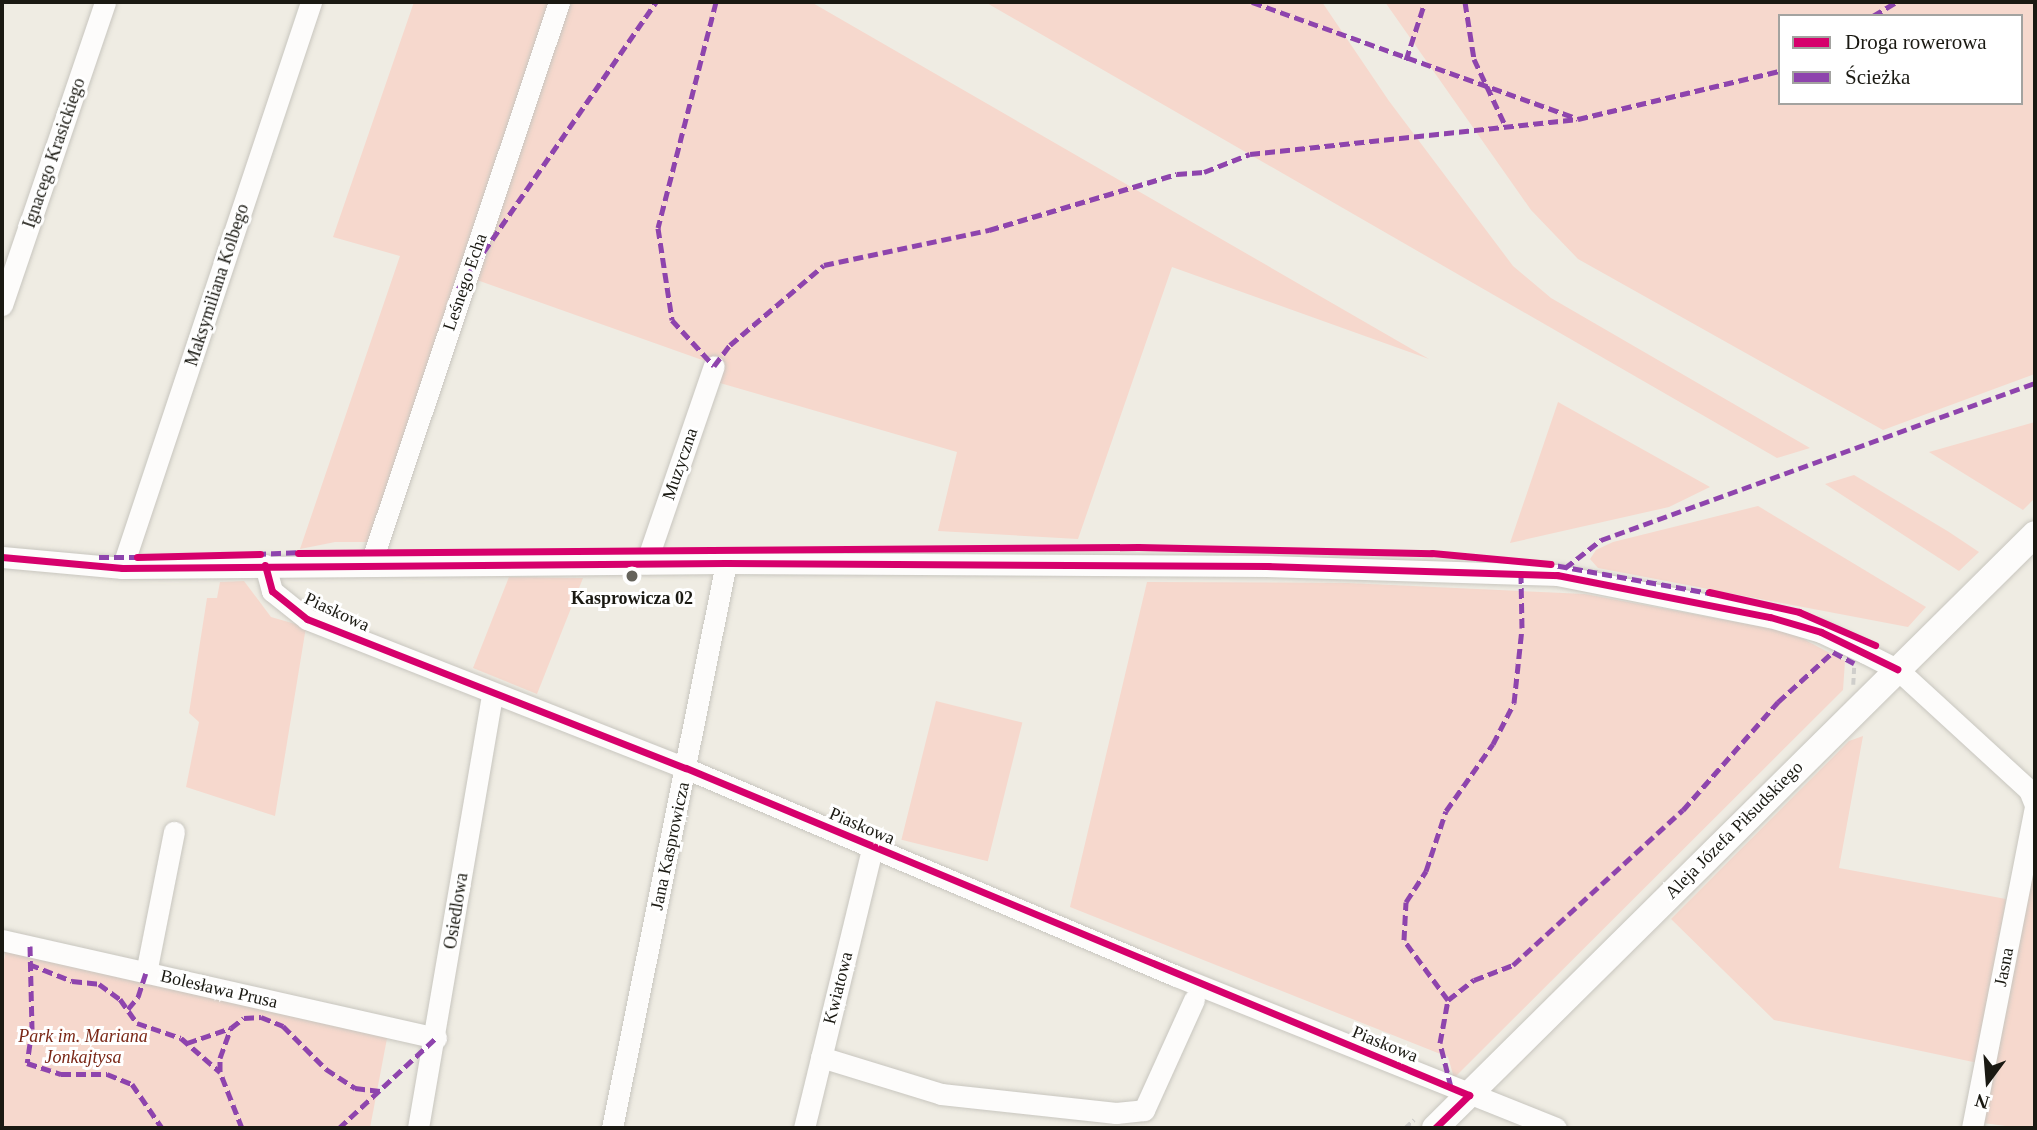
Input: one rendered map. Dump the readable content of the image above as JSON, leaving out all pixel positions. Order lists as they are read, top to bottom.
{
  "streets": {
    "main road": ["Aleja Józefa Piłsudskiego"],
    "street": [
      "Ignacego Krasickiego",
      "Leśnego Echa",
      "Maksymiliana Kolbego",
      "Muzyczna",
      "Piaskowa",
      "Jana Kasprowicza",
      "Osiedlowa",
      "Jasna",
      "Kwiatowa",
      "Bolesława Prusa"
    ]
  },
  "crossings": [
    ["Leśnego Echa", "Jasna"],
    ["Maksymiliana Kolbego", "Jasna"],
    ["Muzyczna", "Jasna"],
    ["Piaskowa", "Aleja Józefa Piłsudskiego"],
    ["Piaskowa", "Jana Kasprowicza"],
    ["Piaskowa", "Osiedlowa"],
    ["Piaskowa", "Jasna"],
    ["Piaskowa", "Kwiatowa"],
    ["Aleja Józefa Piłsudskiego", "Jasna"],
    ["Jana Kasprowicza", "Jasna"],
    ["Osiedlowa", "Bolesława Prusa"]
  ],
  "parks": ["Park im. Mariana Jonkajtysa"],
  "places": ["Kasprowicza 02"],
  "legend": ["Droga rowerowa", "Ścieżka"],
  "north": "bottom"
}
